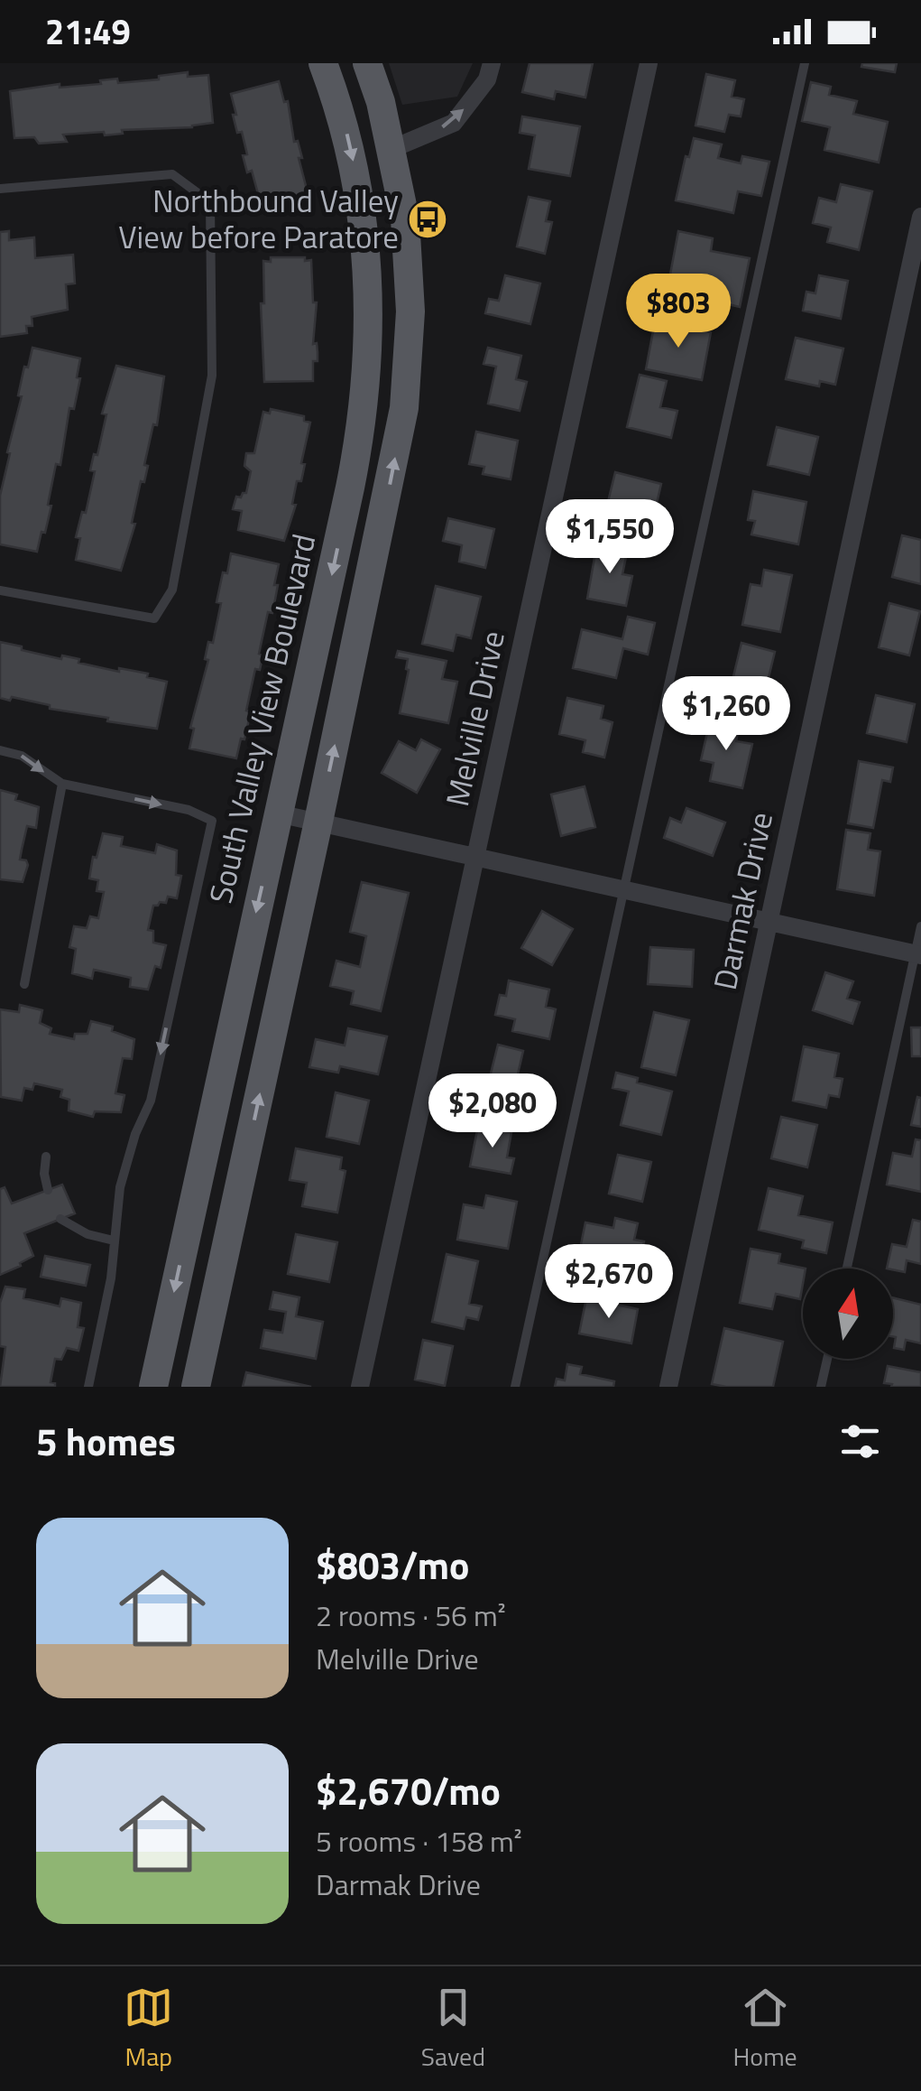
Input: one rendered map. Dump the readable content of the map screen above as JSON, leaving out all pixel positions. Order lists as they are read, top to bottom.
{
  "streets": {
    "main road": ["South Valley View Boulevard"],
    "street": ["Melville Drive", "Darmak Drive"]
  },
  "places": {
    "bus stop": ["Northbound Valley View before Paratore"]
  },
  "north": "top",
  "page": {
    "status": "21:49",
    "price": [
      "$803",
      "$1,550",
      "$1,260",
      "$2,080",
      "$2,670"
    ],
    "heading": "5 homes",
    "list": [
      {
        "name": "$803/mo",
        "note": "2 rooms · 56 m² · Melville Drive"
      },
      {
        "name": "$2,670/mo",
        "note": "5 rooms · 158 m² · Darmak Drive"
      }
    ],
    "tabs": ["Map", "Saved", "Home"]
  }
}
